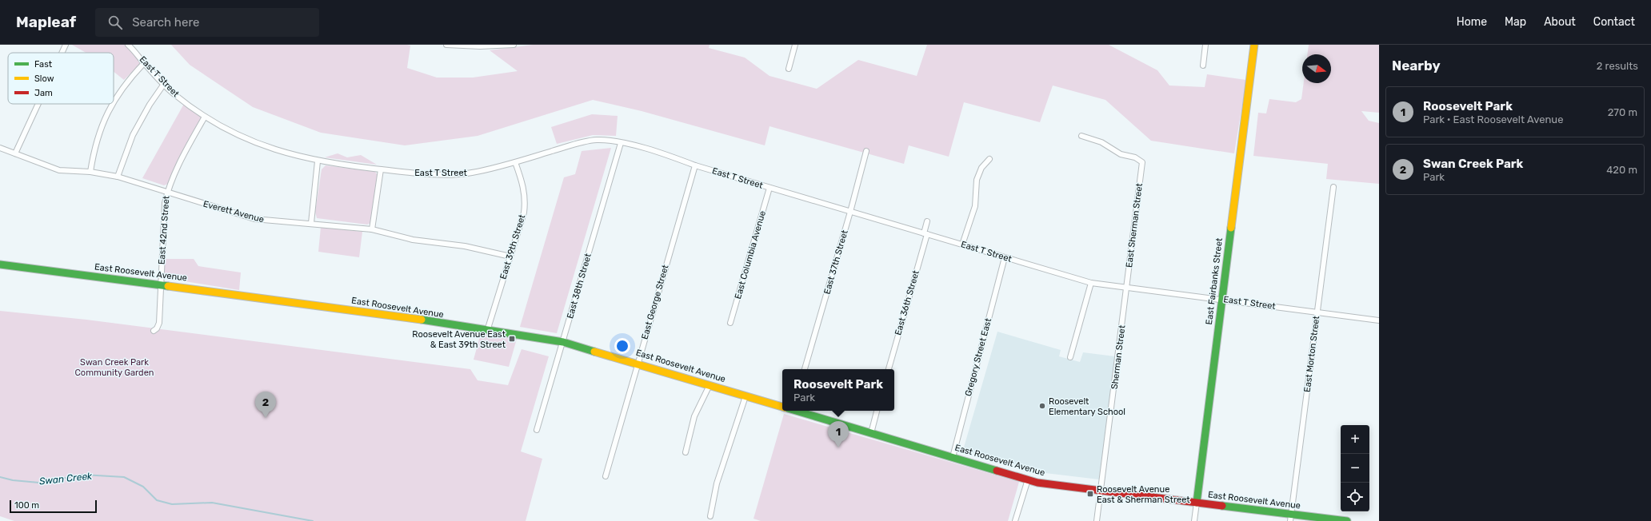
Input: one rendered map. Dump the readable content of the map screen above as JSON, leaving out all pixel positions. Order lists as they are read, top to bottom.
{
  "streets": {
    "street": [
      "East T Street",
      "Everett Avenue",
      "East Sherman Street",
      "East 42nd Street",
      "East 39th Street",
      "East Columbia Avenue",
      "East 37th Street",
      "East Roosevelt Avenue",
      "East Fairbanks Street",
      "East 38th Street",
      "East George Street",
      "East 36th Street",
      "East Morton Street",
      "Gregory Street East",
      "Sherman Street"
    ]
  },
  "crossings": [
    ["East T Street", "East Sherman Street"],
    ["East T Street", "East 42nd Street"],
    ["East T Street", "East 39th Street"],
    ["East T Street", "East Columbia Avenue"],
    ["East T Street", "East 37th Street"],
    ["East T Street", "East Fairbanks Street"],
    ["East T Street", "East 38th Street"],
    ["East T Street", "East George Street"],
    ["East T Street", "East 36th Street"],
    ["East T Street", "East Morton Street"],
    ["East T Street", "Gregory Street East"],
    ["East T Street", "Sherman Street"],
    ["Everett Avenue", "East 42nd Street"],
    ["Everett Avenue", "East 39th Street"],
    ["East Sherman Street", "Sherman Street"],
    ["East 42nd Street", "East Roosevelt Avenue"],
    ["East 39th Street", "East Roosevelt Avenue"],
    ["East Roosevelt Avenue", "East Fairbanks Street"],
    ["East Roosevelt Avenue", "East 38th Street"],
    ["East Roosevelt Avenue", "East George Street"],
    ["East Roosevelt Avenue", "East Morton Street"],
    ["East Roosevelt Avenue", "Gregory Street East"],
    ["East Roosevelt Avenue", "Sherman Street"]
  ],
  "water": ["Swan Creek"],
  "parks": ["Swan Creek Park Community Garden"],
  "places": {
    "transit": ["Roosevelt Avenue East & East 39th Street", "Roosevelt Avenue East & Sherman Street"],
    "other": ["Roosevelt Elementary School"]
  },
  "legend": ["Fast", "Slow", "Jam"],
  "scale_bar": "100 m",
  "north": "right",
  "page": {
    "header": "Mapleaf",
    "search": "Search here",
    "nav": [
      "Home",
      "Map",
      "About",
      "Contact"
    ],
    "heading": ["Nearby", "2 results"],
    "list": [
      {
        "mark": "1",
        "name": "Roosevelt Park",
        "note": "Park · East Roosevelt Avenue",
        "value": "270 m"
      },
      {
        "mark": "2",
        "name": "Swan Creek Park",
        "note": "Park",
        "value": "420 m"
      }
    ],
    "popup": ["Roosevelt Park", "Park"],
    "pins": ["2", "1"],
    "map_buttons": ["+", "−"],
    "scale": "100 m"
  }
}
